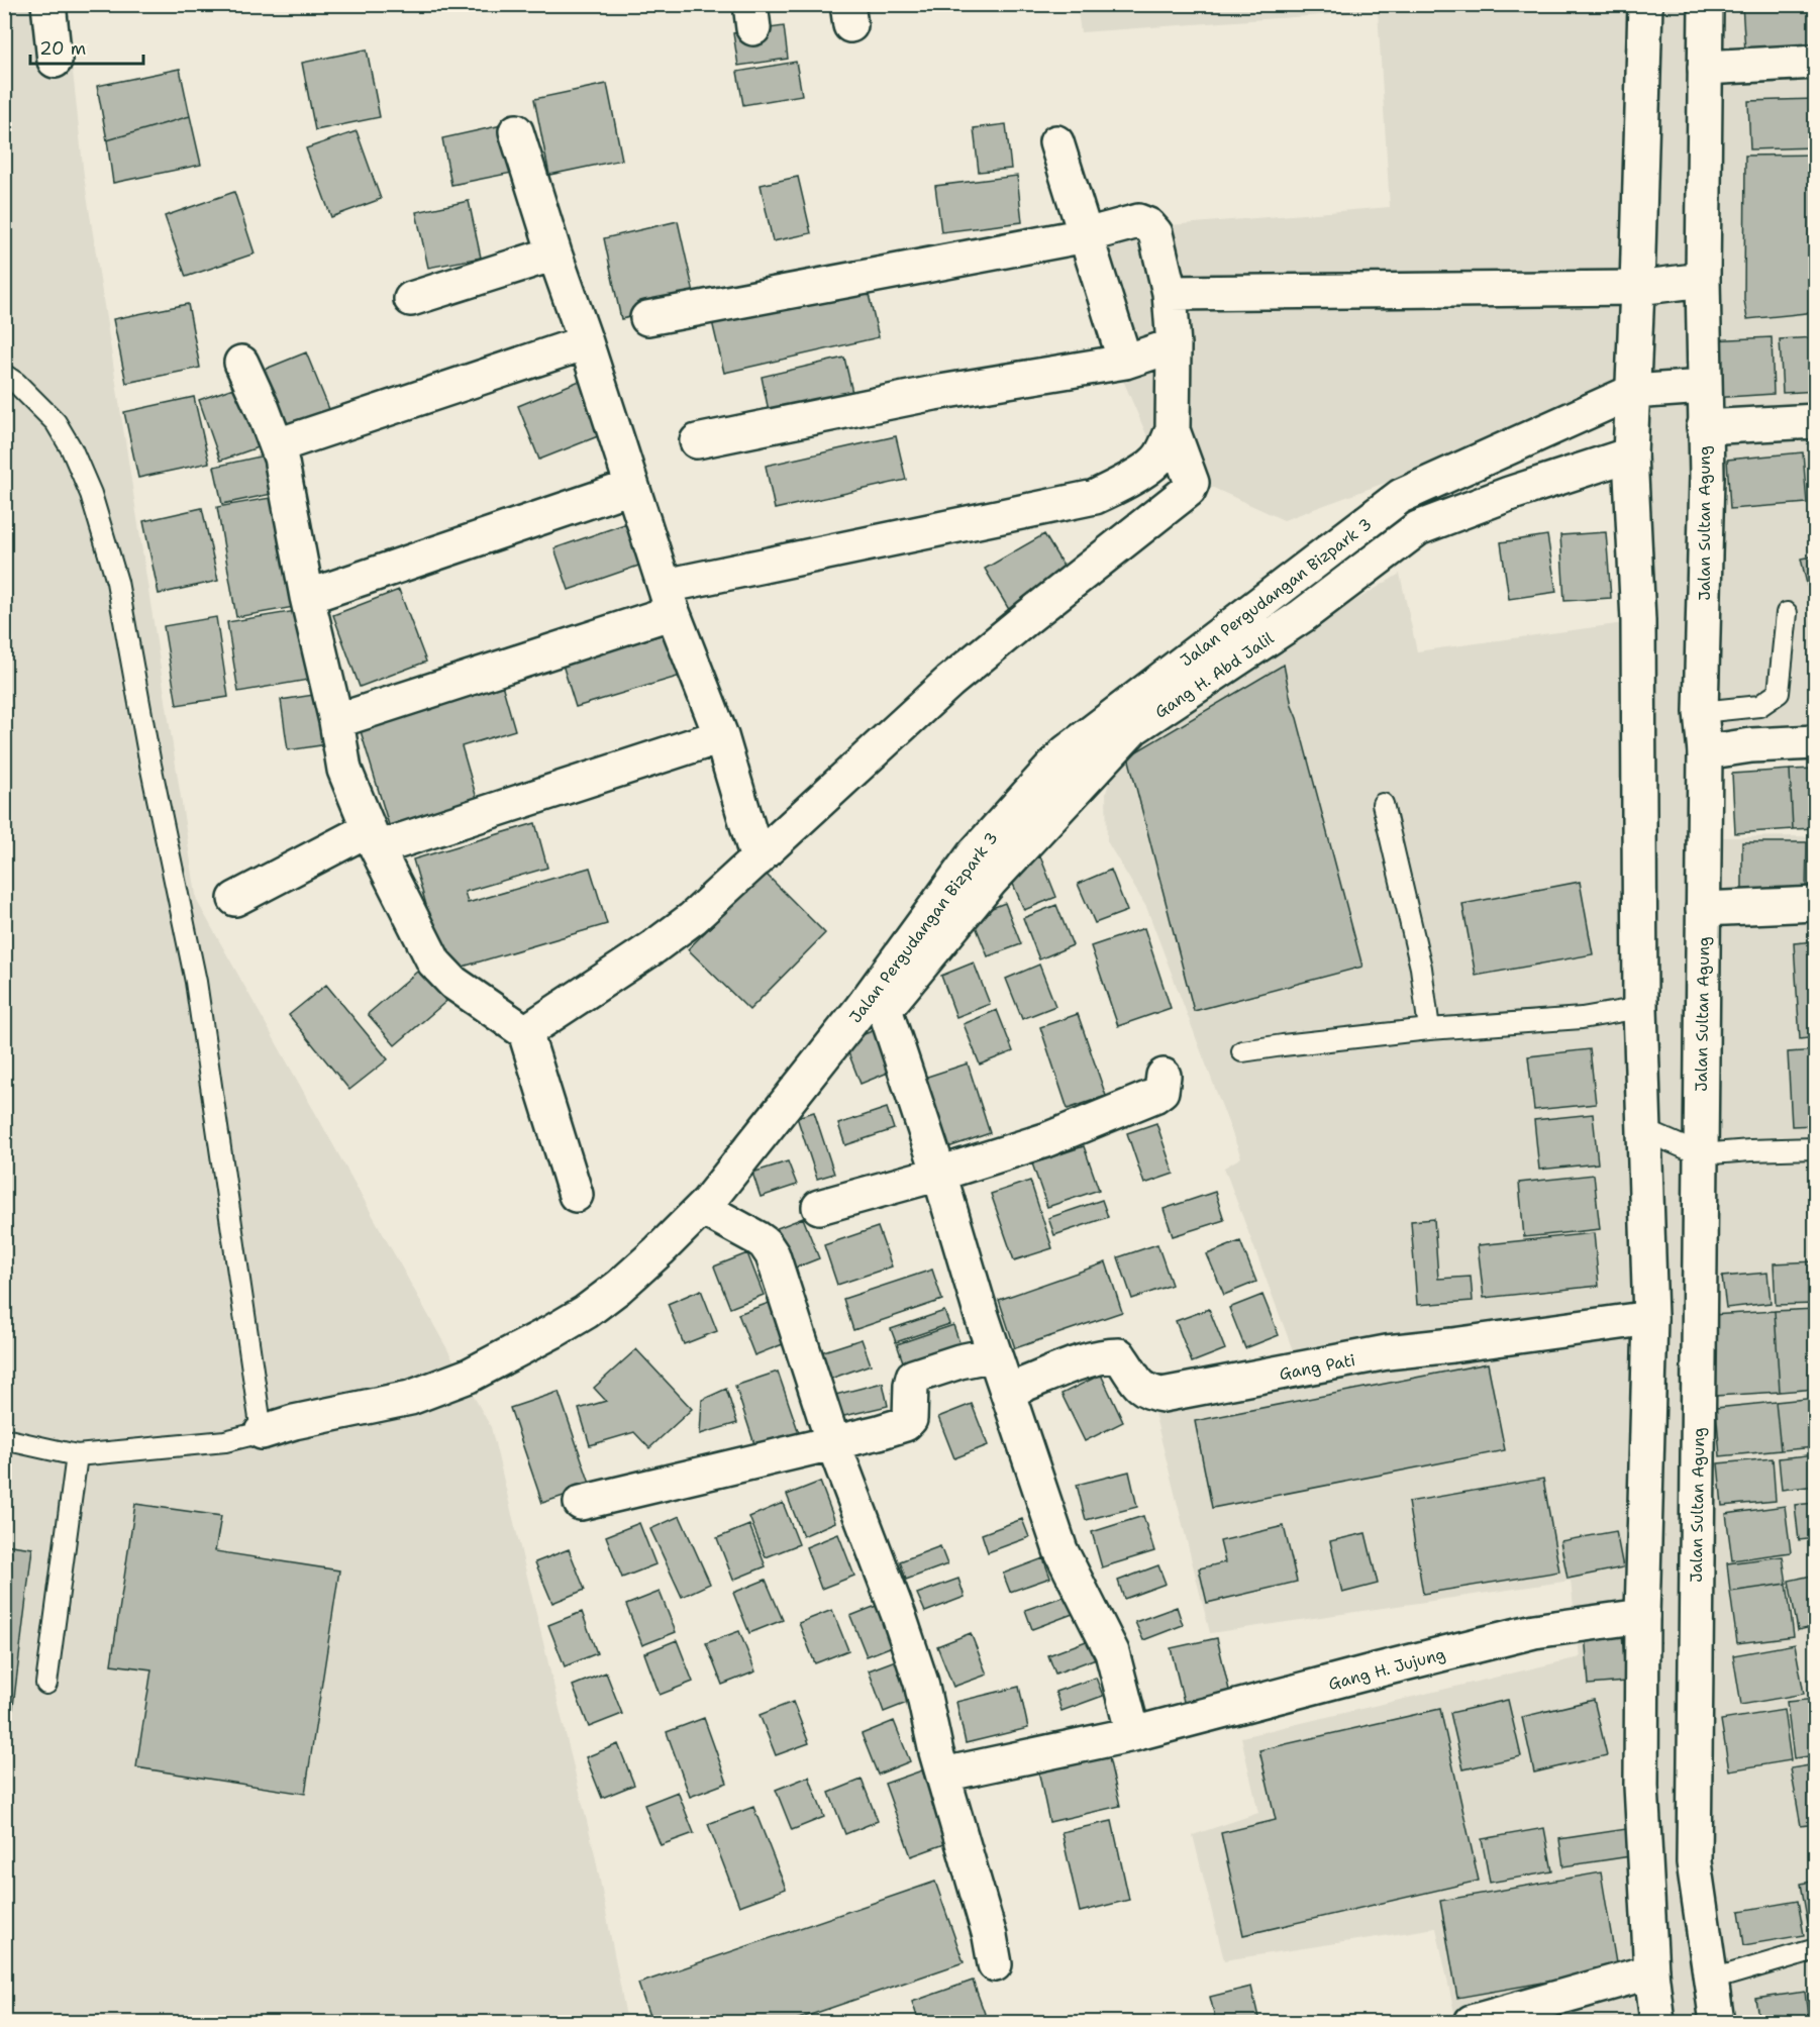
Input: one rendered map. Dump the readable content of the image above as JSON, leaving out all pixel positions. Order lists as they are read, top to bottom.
{
  "streets": {
    "main road": [
      "Jalan Sultan Agung",
      "Jalan Pergudangan Bizpark 3",
      "Gang H. Abd Jalil",
      "Gang Pati",
      "Gang H. Jujung"
    ]
  },
  "scale_bar": "20 m"
}
